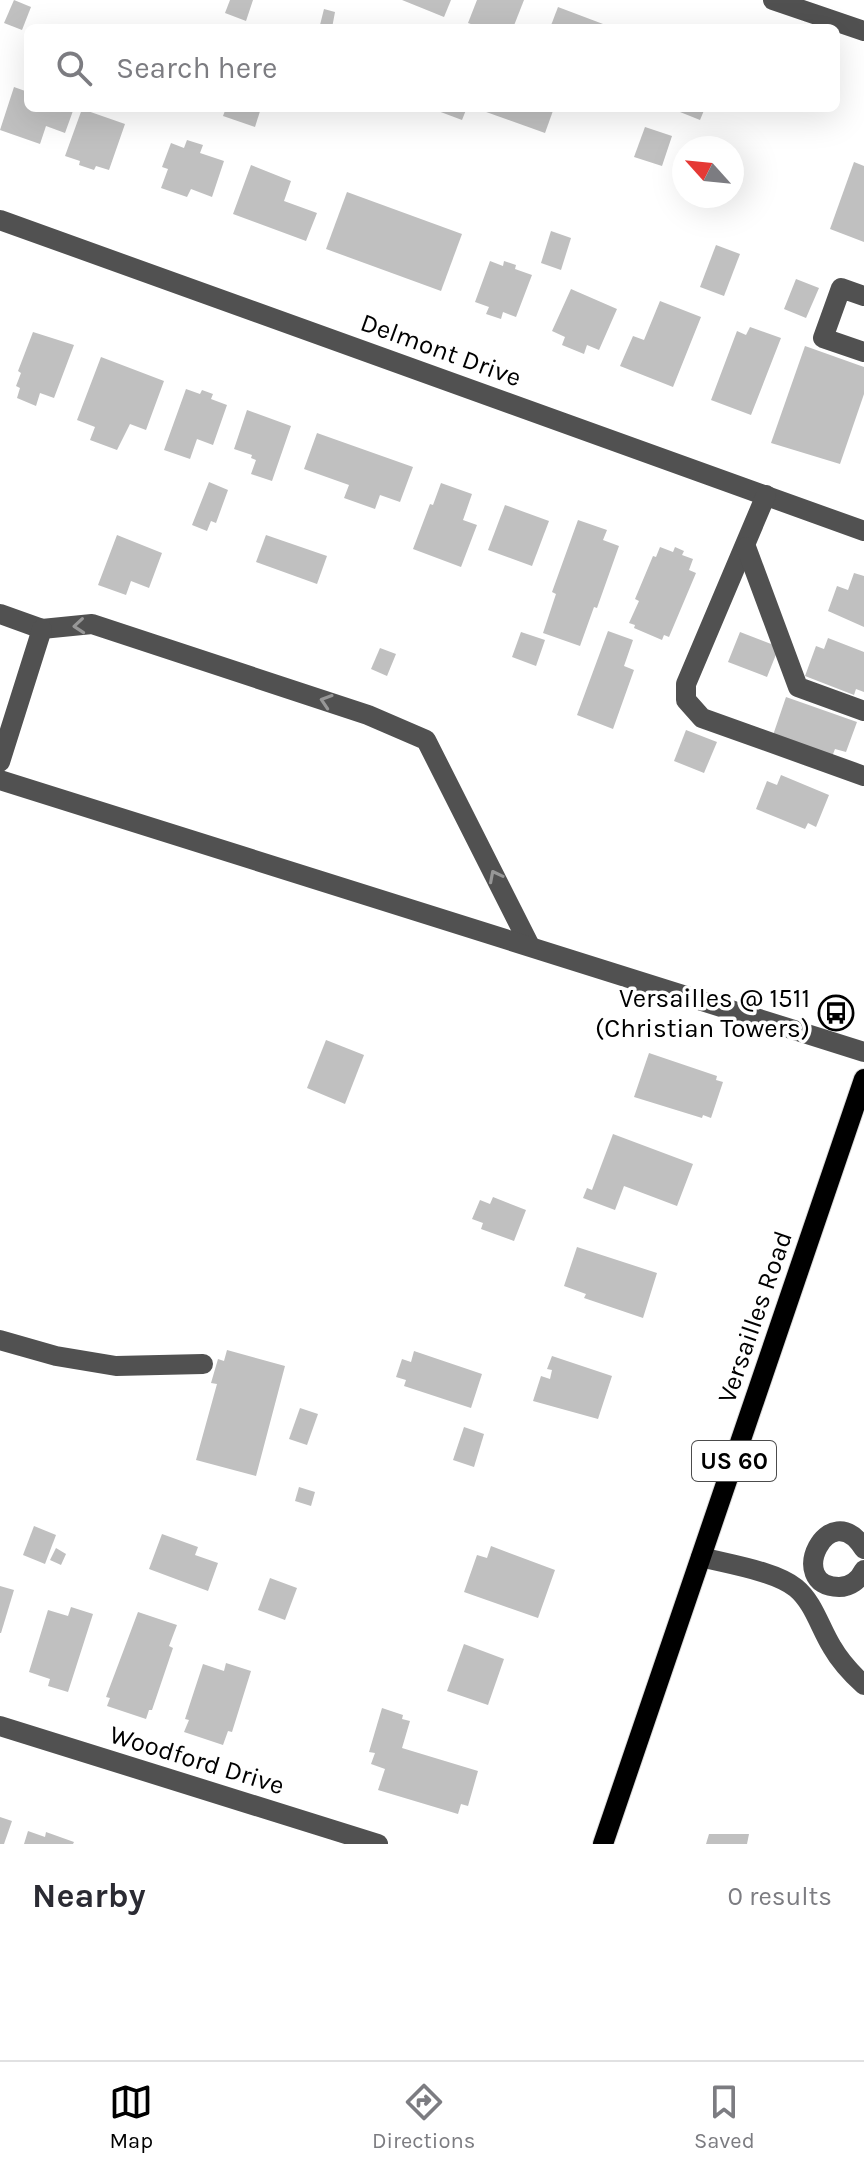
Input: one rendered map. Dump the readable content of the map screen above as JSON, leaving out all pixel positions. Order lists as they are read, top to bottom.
{
  "streets": {
    "main road": ["Versailles Road", "US 60"],
    "street": ["Delmont Drive", "Woodford Drive"]
  },
  "places": {
    "bus stop": ["Versailles @ 1511 (Christian Towers)"]
  },
  "north": "top left",
  "page": {
    "search": "Search here",
    "heading": ["Nearby", "0 results"],
    "nav": ["Map", "Directions", "Saved"]
  }
}
